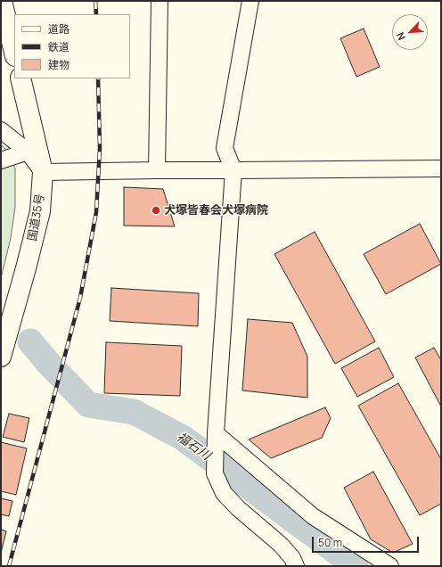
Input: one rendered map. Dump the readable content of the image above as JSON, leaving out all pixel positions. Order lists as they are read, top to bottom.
{
  "streets": {
    "highway": ["国道35号"]
  },
  "water": ["福石川"],
  "places": ["犬塚皆春会犬塚病院"],
  "legend": ["道路", "鉄道", "建物"],
  "scale_bar": "50 m",
  "north": "bottom left"
}
